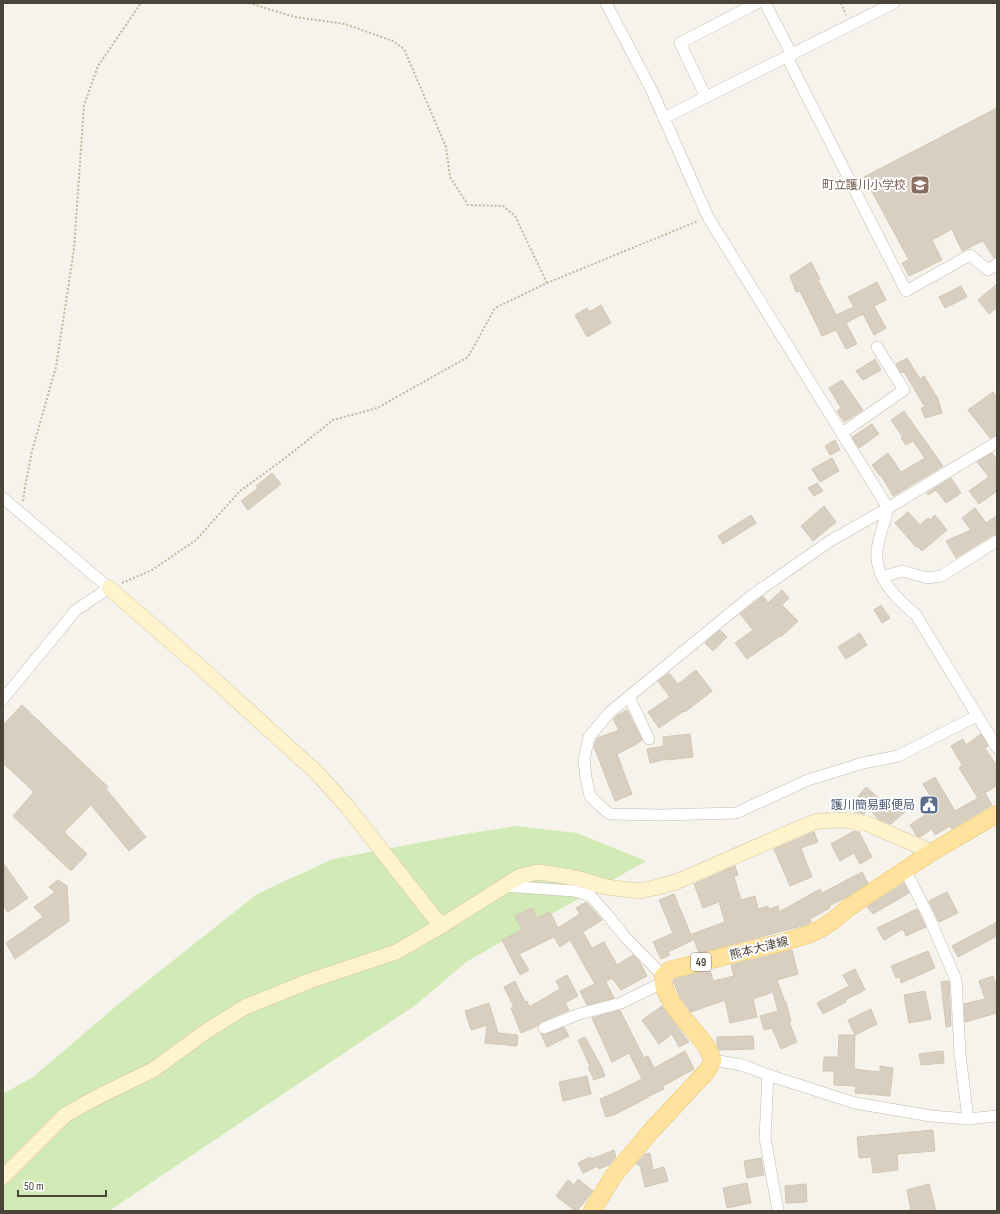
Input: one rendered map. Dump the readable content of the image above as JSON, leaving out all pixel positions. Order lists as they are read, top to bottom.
{
  "streets": {
    "main road": ["熊本大津線", "49"]
  },
  "places": {
    "school or university": ["町立護川小学校"],
    "public building": ["護川簡易郵便局"]
  },
  "scale_bar": "50 m"
}
